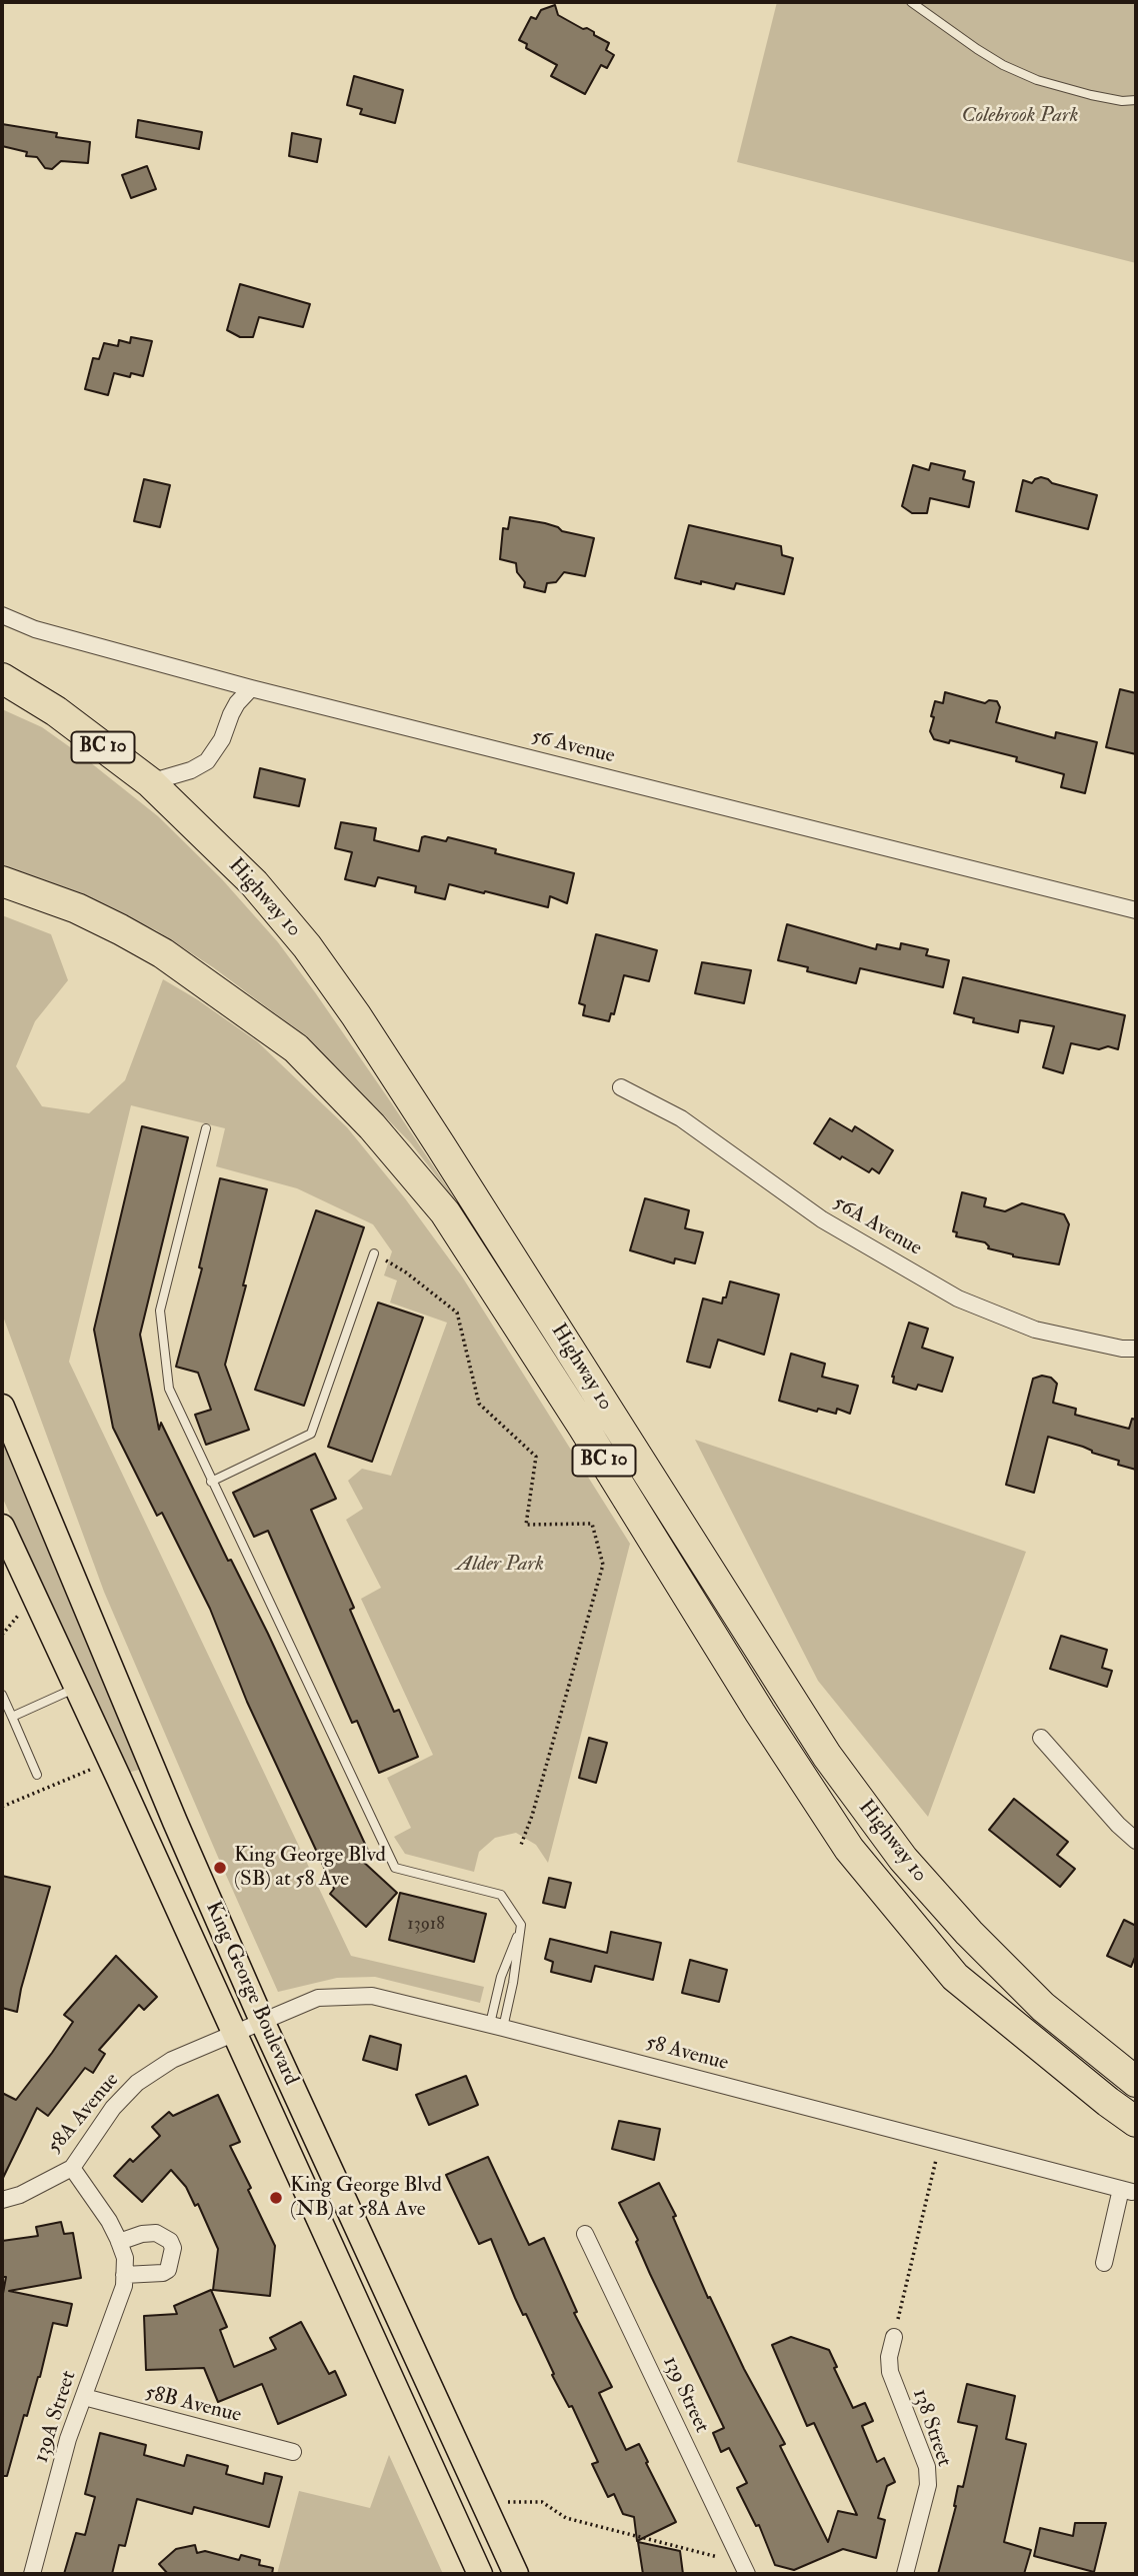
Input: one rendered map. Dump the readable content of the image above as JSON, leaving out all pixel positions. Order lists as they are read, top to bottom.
{
  "streets": {
    "highway": ["BC 10", "Highway 10"],
    "main road": ["King George Boulevard"],
    "street": [
      "56 Avenue",
      "56A Avenue",
      "58 Avenue",
      "58A Avenue",
      "139 Street",
      "58B Avenue",
      "139A Street",
      "138 Street"
    ]
  },
  "crossings": [
    ["King George Boulevard", "58 Avenue"],
    ["King George Boulevard", "58A Avenue"],
    ["58 Avenue", "58A Avenue"],
    ["58A Avenue", "139A Street"],
    ["58B Avenue", "139A Street"]
  ],
  "parks": ["Colebrook Park", "Alder Park"],
  "places": ["King George Blvd (SB) at 58 Ave", "King George Blvd (NB) at 58A Ave"],
  "house_numbers": ["13918"]
}
